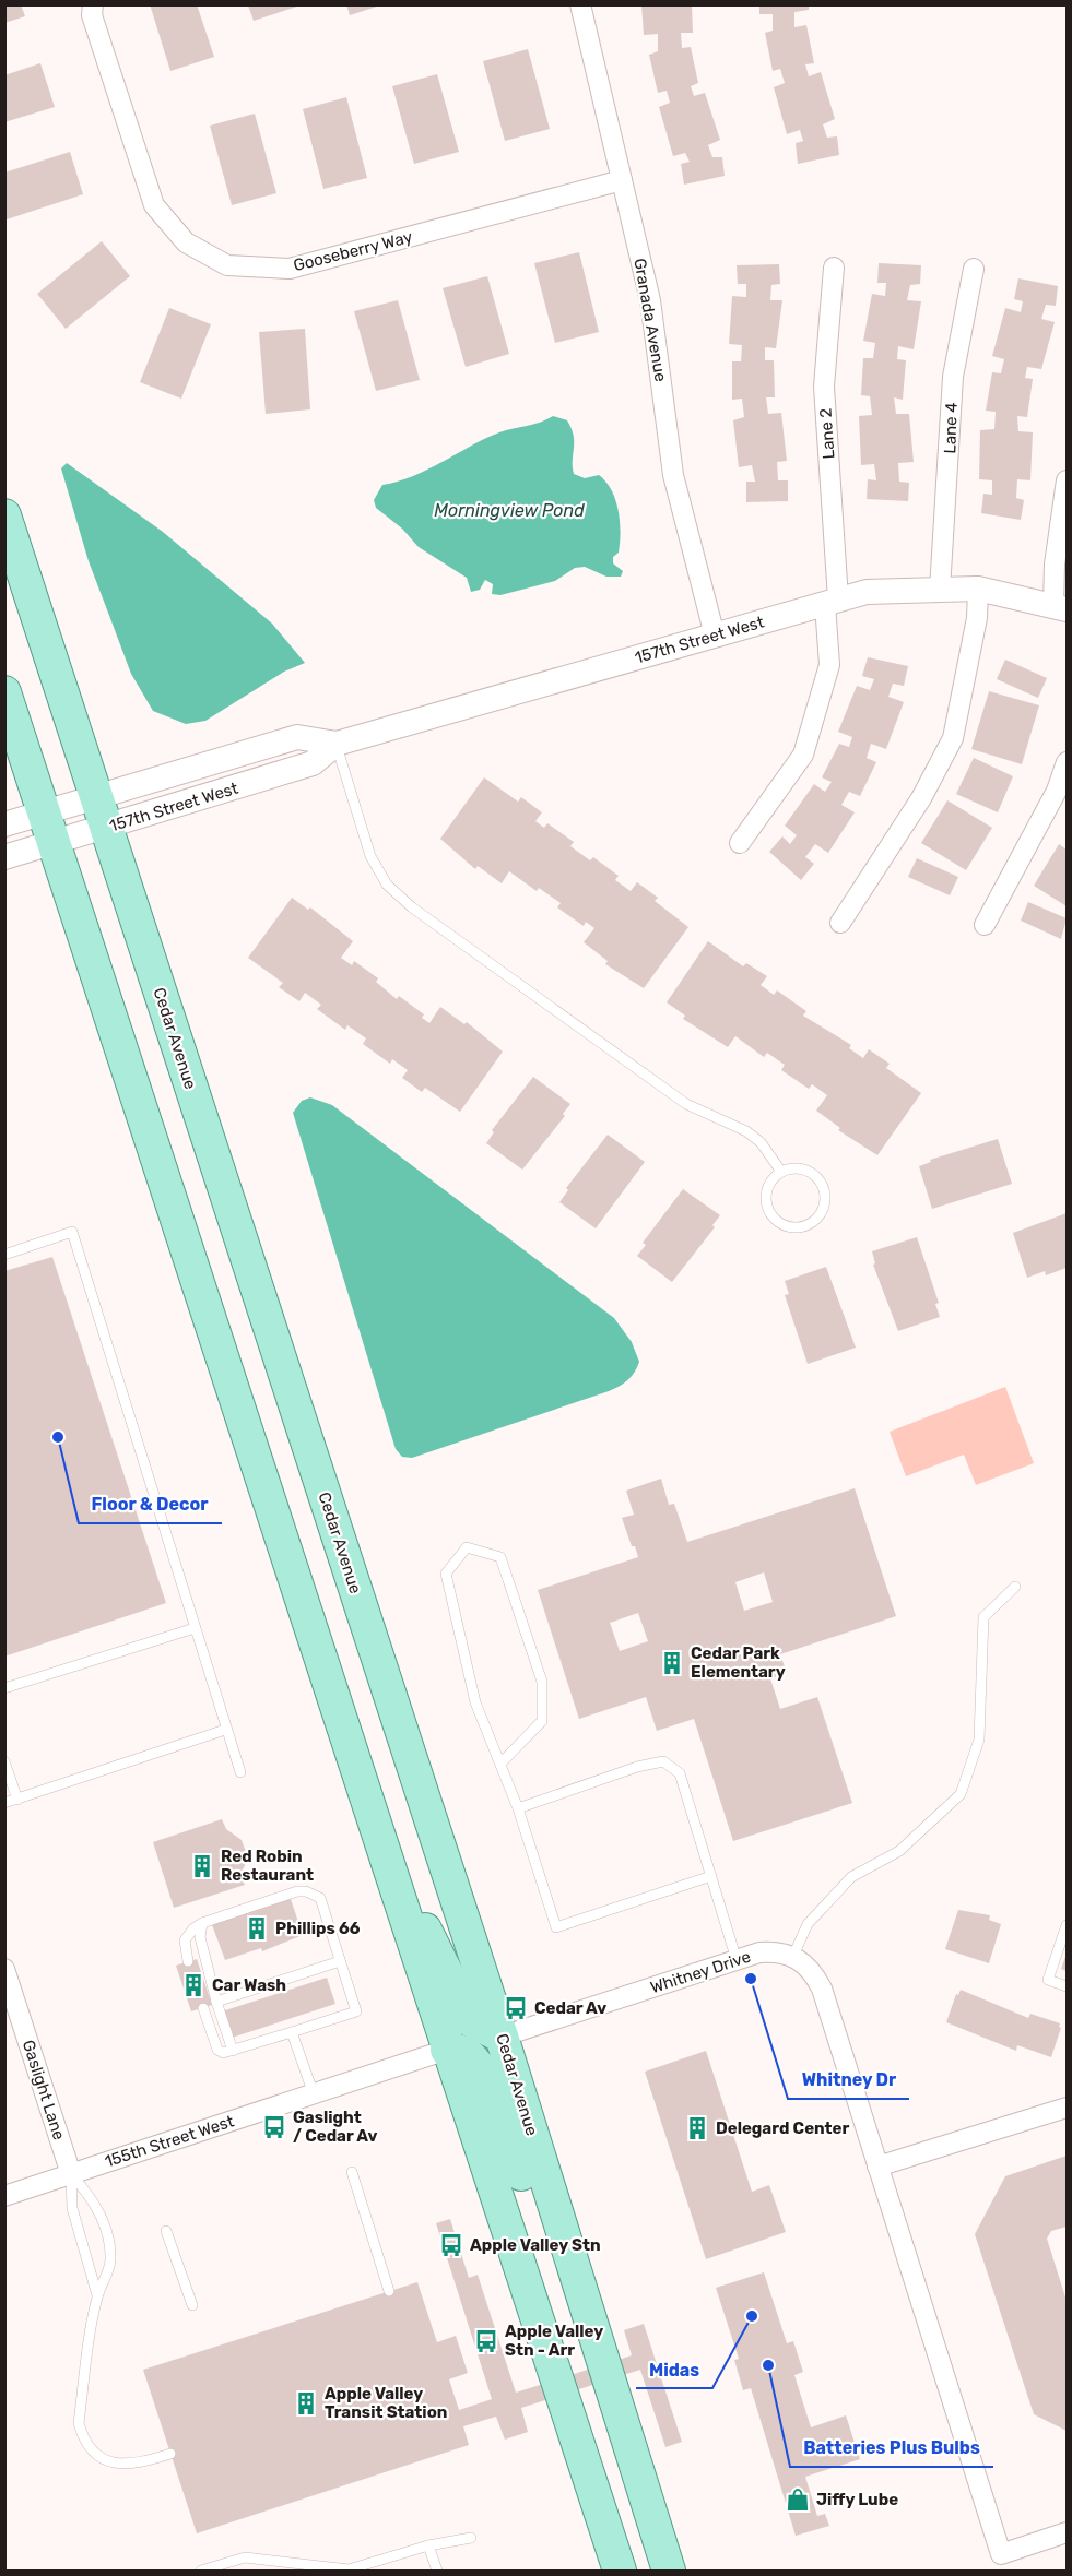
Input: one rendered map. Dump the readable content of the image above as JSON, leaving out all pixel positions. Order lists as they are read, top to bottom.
{
  "streets": {
    "main road": ["Cedar Avenue"],
    "street": [
      "Gooseberry Way",
      "Granada Avenue",
      "Lane 4",
      "Lane 2",
      "157th Street West",
      "Whitney Drive",
      "Gaslight Lane",
      "155th Street West"
    ]
  },
  "crossings": [
    ["Gooseberry Way", "Granada Avenue"],
    ["Granada Avenue", "157th Street West"],
    ["Lane 4", "157th Street West"],
    ["Lane 2", "157th Street West"],
    ["157th Street West", "Cedar Avenue"],
    ["Cedar Avenue", "Whitney Drive"],
    ["Gaslight Lane", "155th Street West"]
  ],
  "water": ["Morningview Pond"],
  "places": {
    "other": [
      "Floor & Decor",
      "Whitney Dr",
      "Midas",
      "Batteries Plus Bulbs"
    ],
    "building": [
      "Cedar Park Elementary",
      "Red Robin Restaurant",
      "Phillips 66",
      "Car Wash",
      "Delegard Center",
      "Apple Valley Transit Station"
    ],
    "bus stop": [
      "Cedar Av",
      "Gaslight / Cedar Av",
      "Apple Valley Stn",
      "Apple Valley Stn - Arr"
    ],
    "shop": ["Jiffy Lube"]
  }
}
